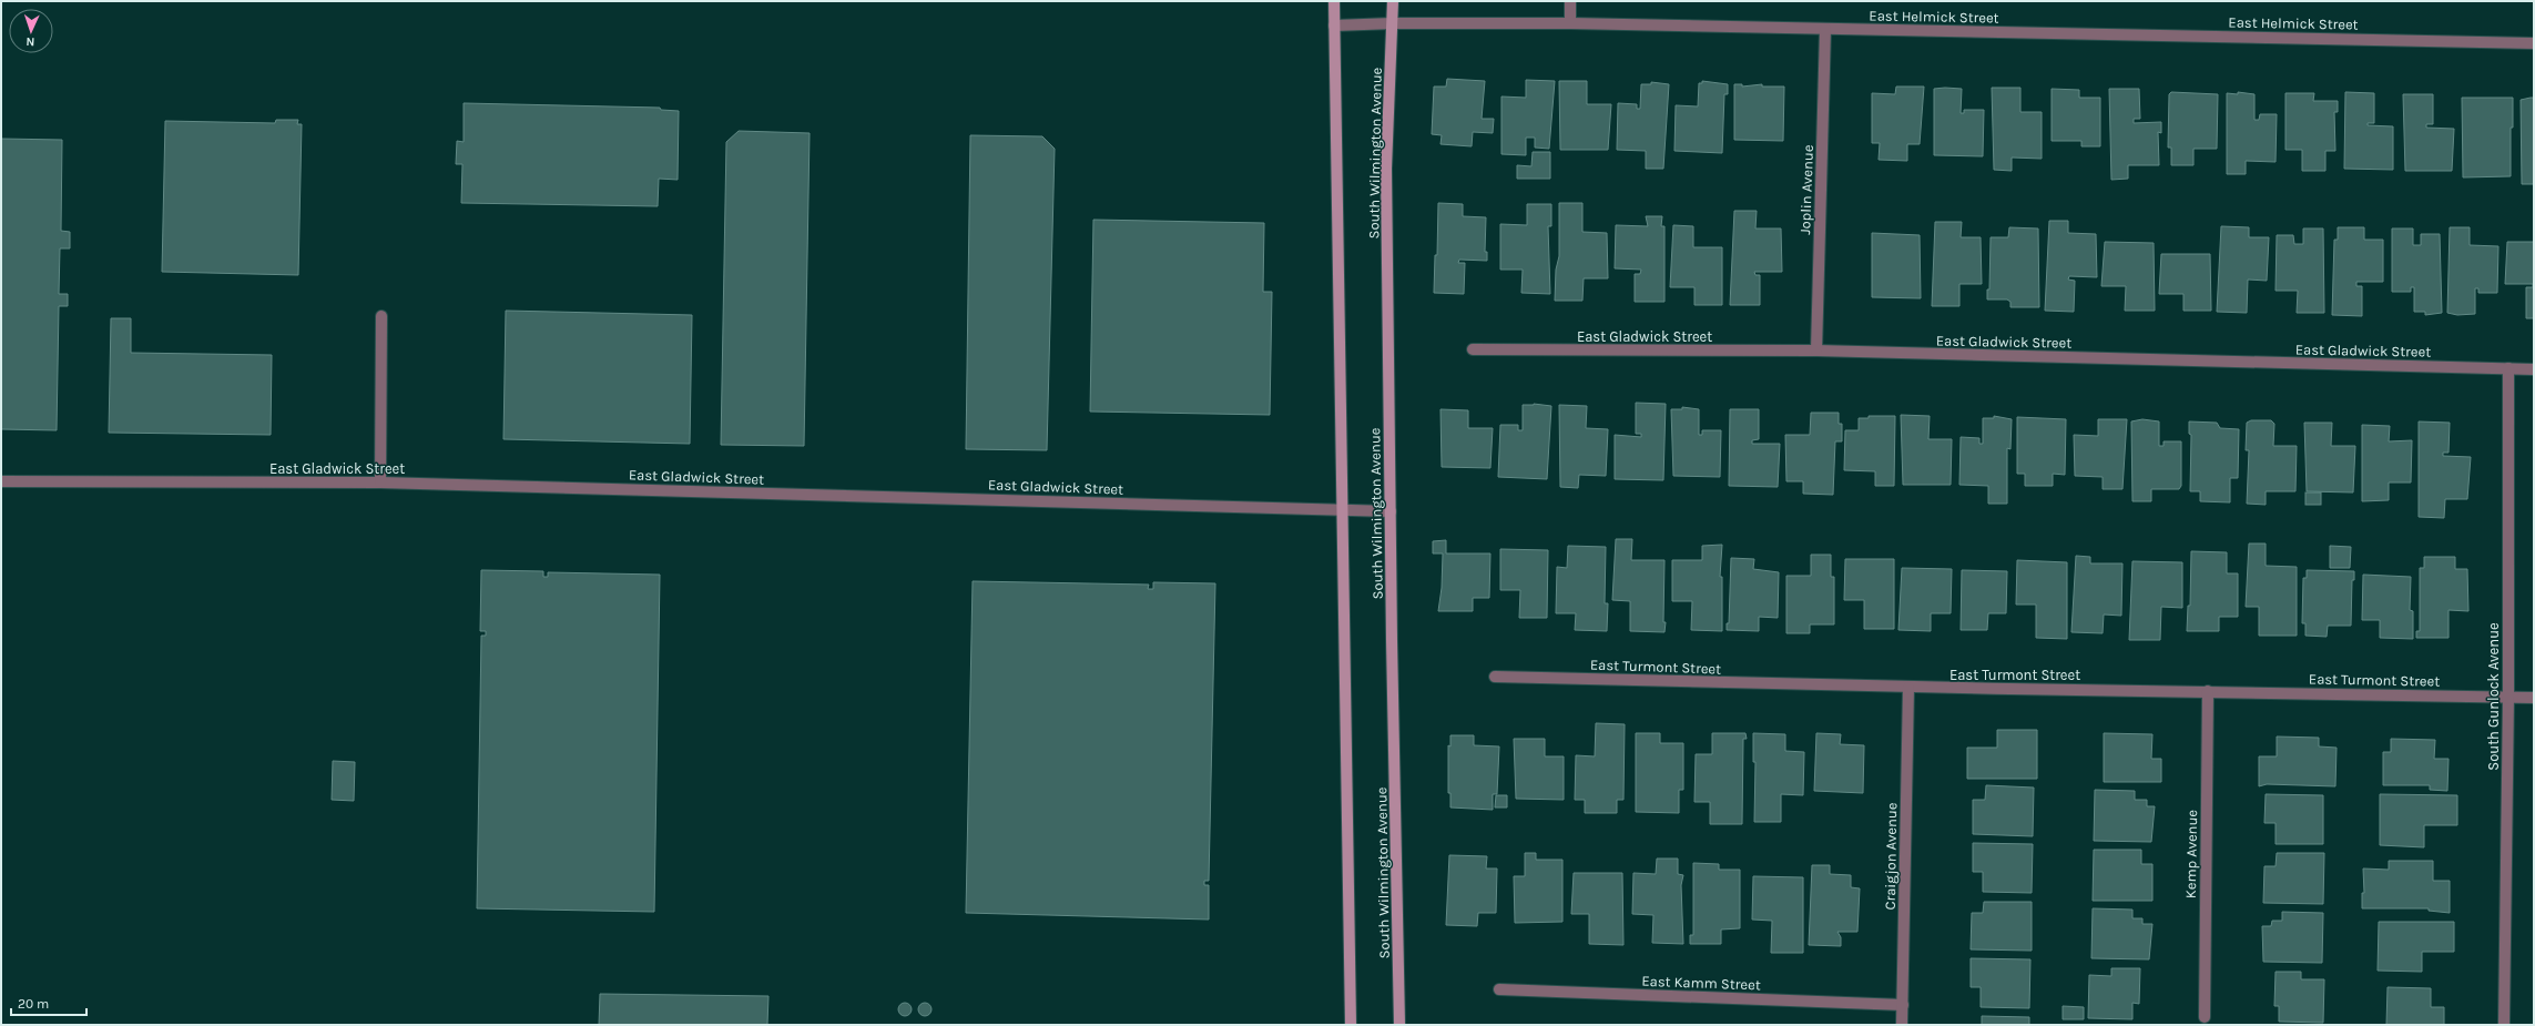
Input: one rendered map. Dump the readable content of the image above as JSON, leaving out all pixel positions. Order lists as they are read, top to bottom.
{
  "streets": {
    "main road": ["South Wilmington Avenue"],
    "street": [
      "East Helmick Street",
      "Joplin Avenue",
      "East Gladwick Street",
      "East Turmont Street",
      "South Gunlock Avenue",
      "Kemp Avenue",
      "Craigjon Avenue",
      "East Kamm Street"
    ]
  },
  "crossings": [
    ["East Helmick Street", "South Wilmington Avenue"],
    ["East Helmick Street", "Joplin Avenue"],
    ["South Wilmington Avenue", "East Gladwick Street"],
    ["Joplin Avenue", "East Gladwick Street"],
    ["East Gladwick Street", "South Gunlock Avenue"],
    ["East Turmont Street", "South Gunlock Avenue"],
    ["East Turmont Street", "Kemp Avenue"],
    ["East Turmont Street", "Craigjon Avenue"],
    ["Craigjon Avenue", "East Kamm Street"]
  ],
  "scale_bar": "20 m",
  "north": "bottom"
}
